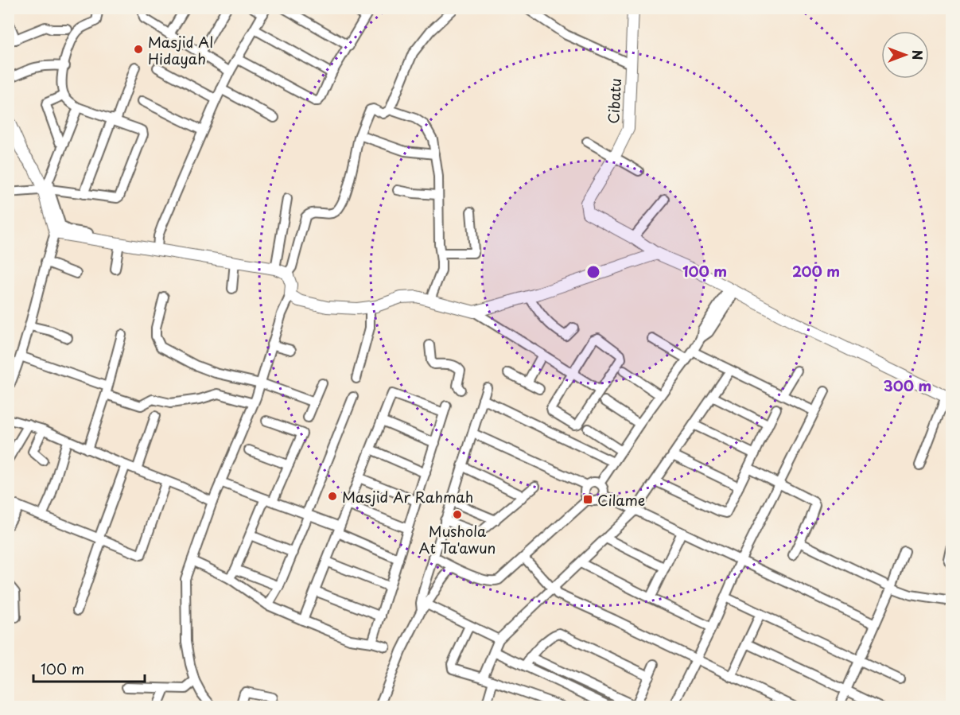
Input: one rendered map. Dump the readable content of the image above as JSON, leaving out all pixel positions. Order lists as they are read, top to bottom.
{
  "streets": {
    "street": ["Cibatu"]
  },
  "places": {
    "other": ["Masjid Al Hidayah", "Masjid Ar Rahmah", "Mushola At Ta'awun"],
    "transit": ["Cilame"]
  },
  "scale_bar": "100 m",
  "north": "right",
  "rings": ["100 m", "200 m", "300 m"]
}
